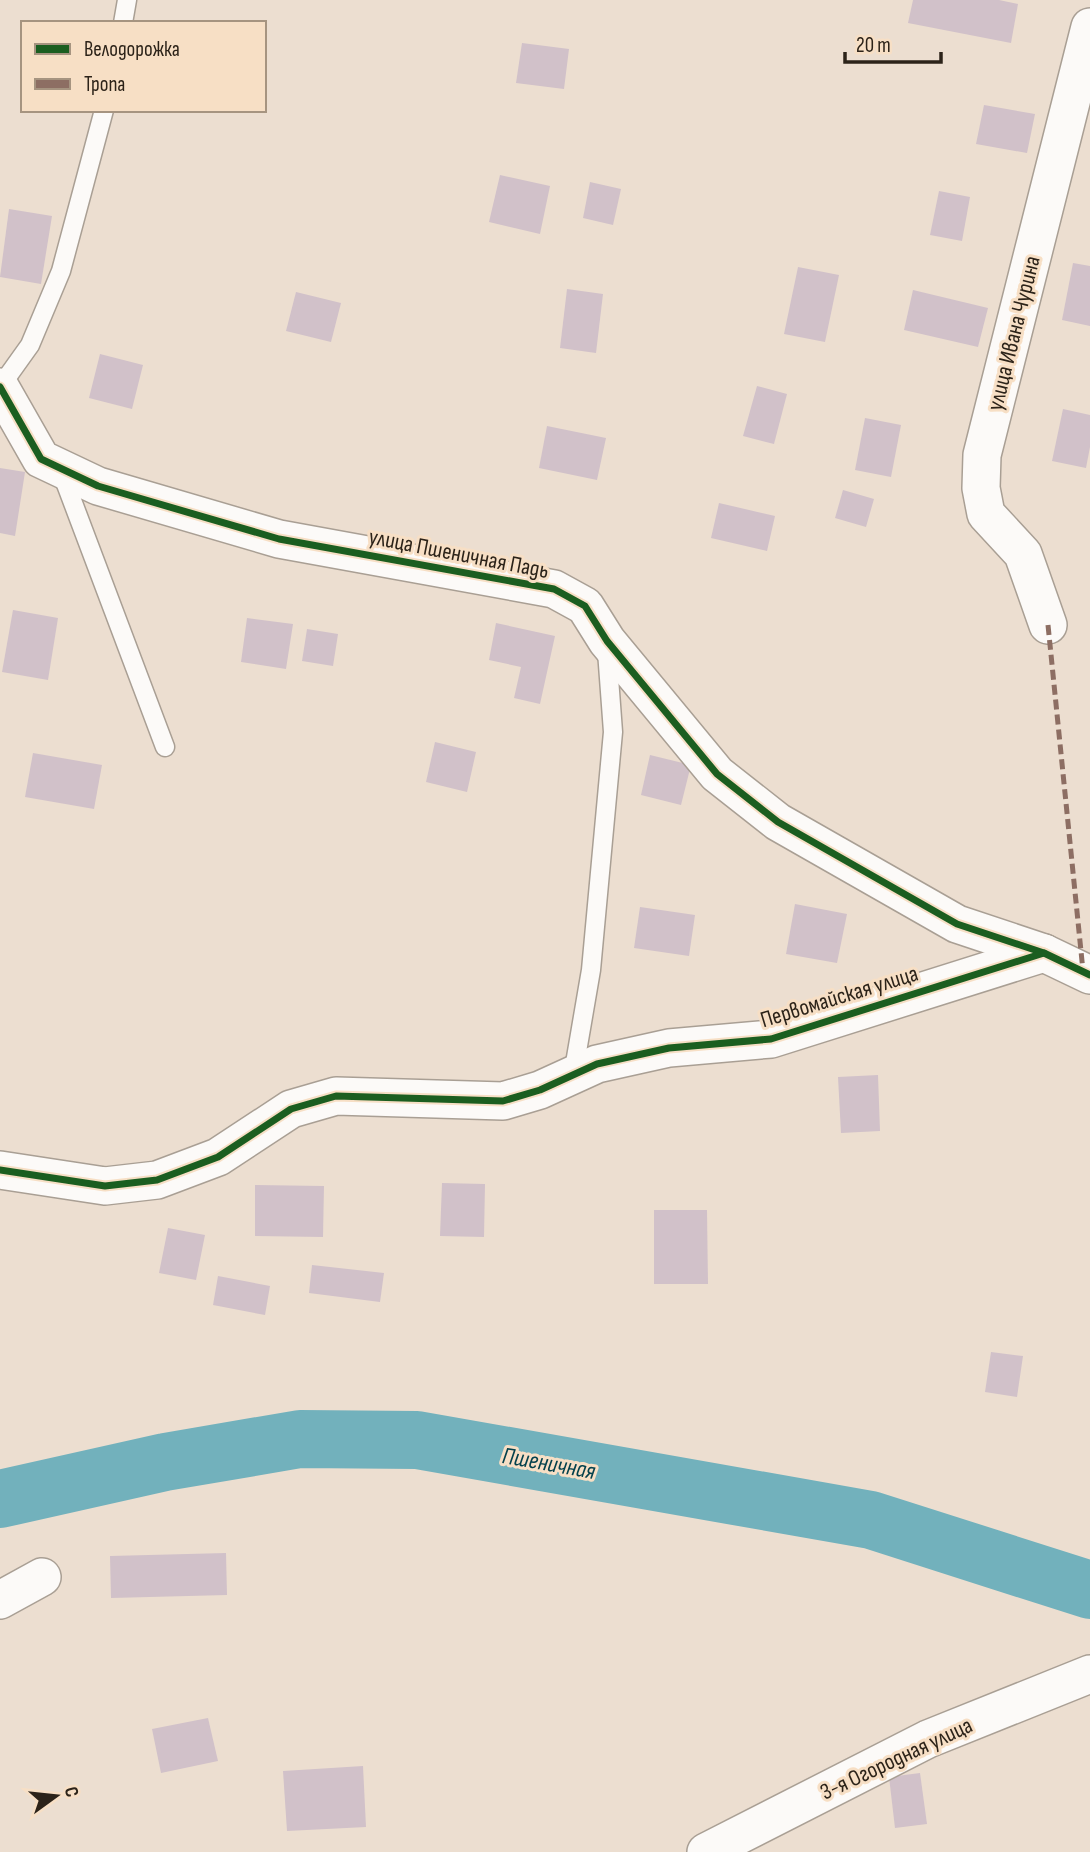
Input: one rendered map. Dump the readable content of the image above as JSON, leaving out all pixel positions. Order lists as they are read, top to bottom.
{
  "streets": {
    "street": [
      "улица Ивана Чурина",
      "улица Пшеничная Падь",
      "Первомайская улица",
      "3-я Огородная улица"
    ]
  },
  "crossings": [
    ["улица Пшеничная Падь", "Первомайская улица"]
  ],
  "water": ["Пшеничная"],
  "legend": ["Велодорожка", "Тропа"],
  "scale_bar": "20 m",
  "north": "right"
}
